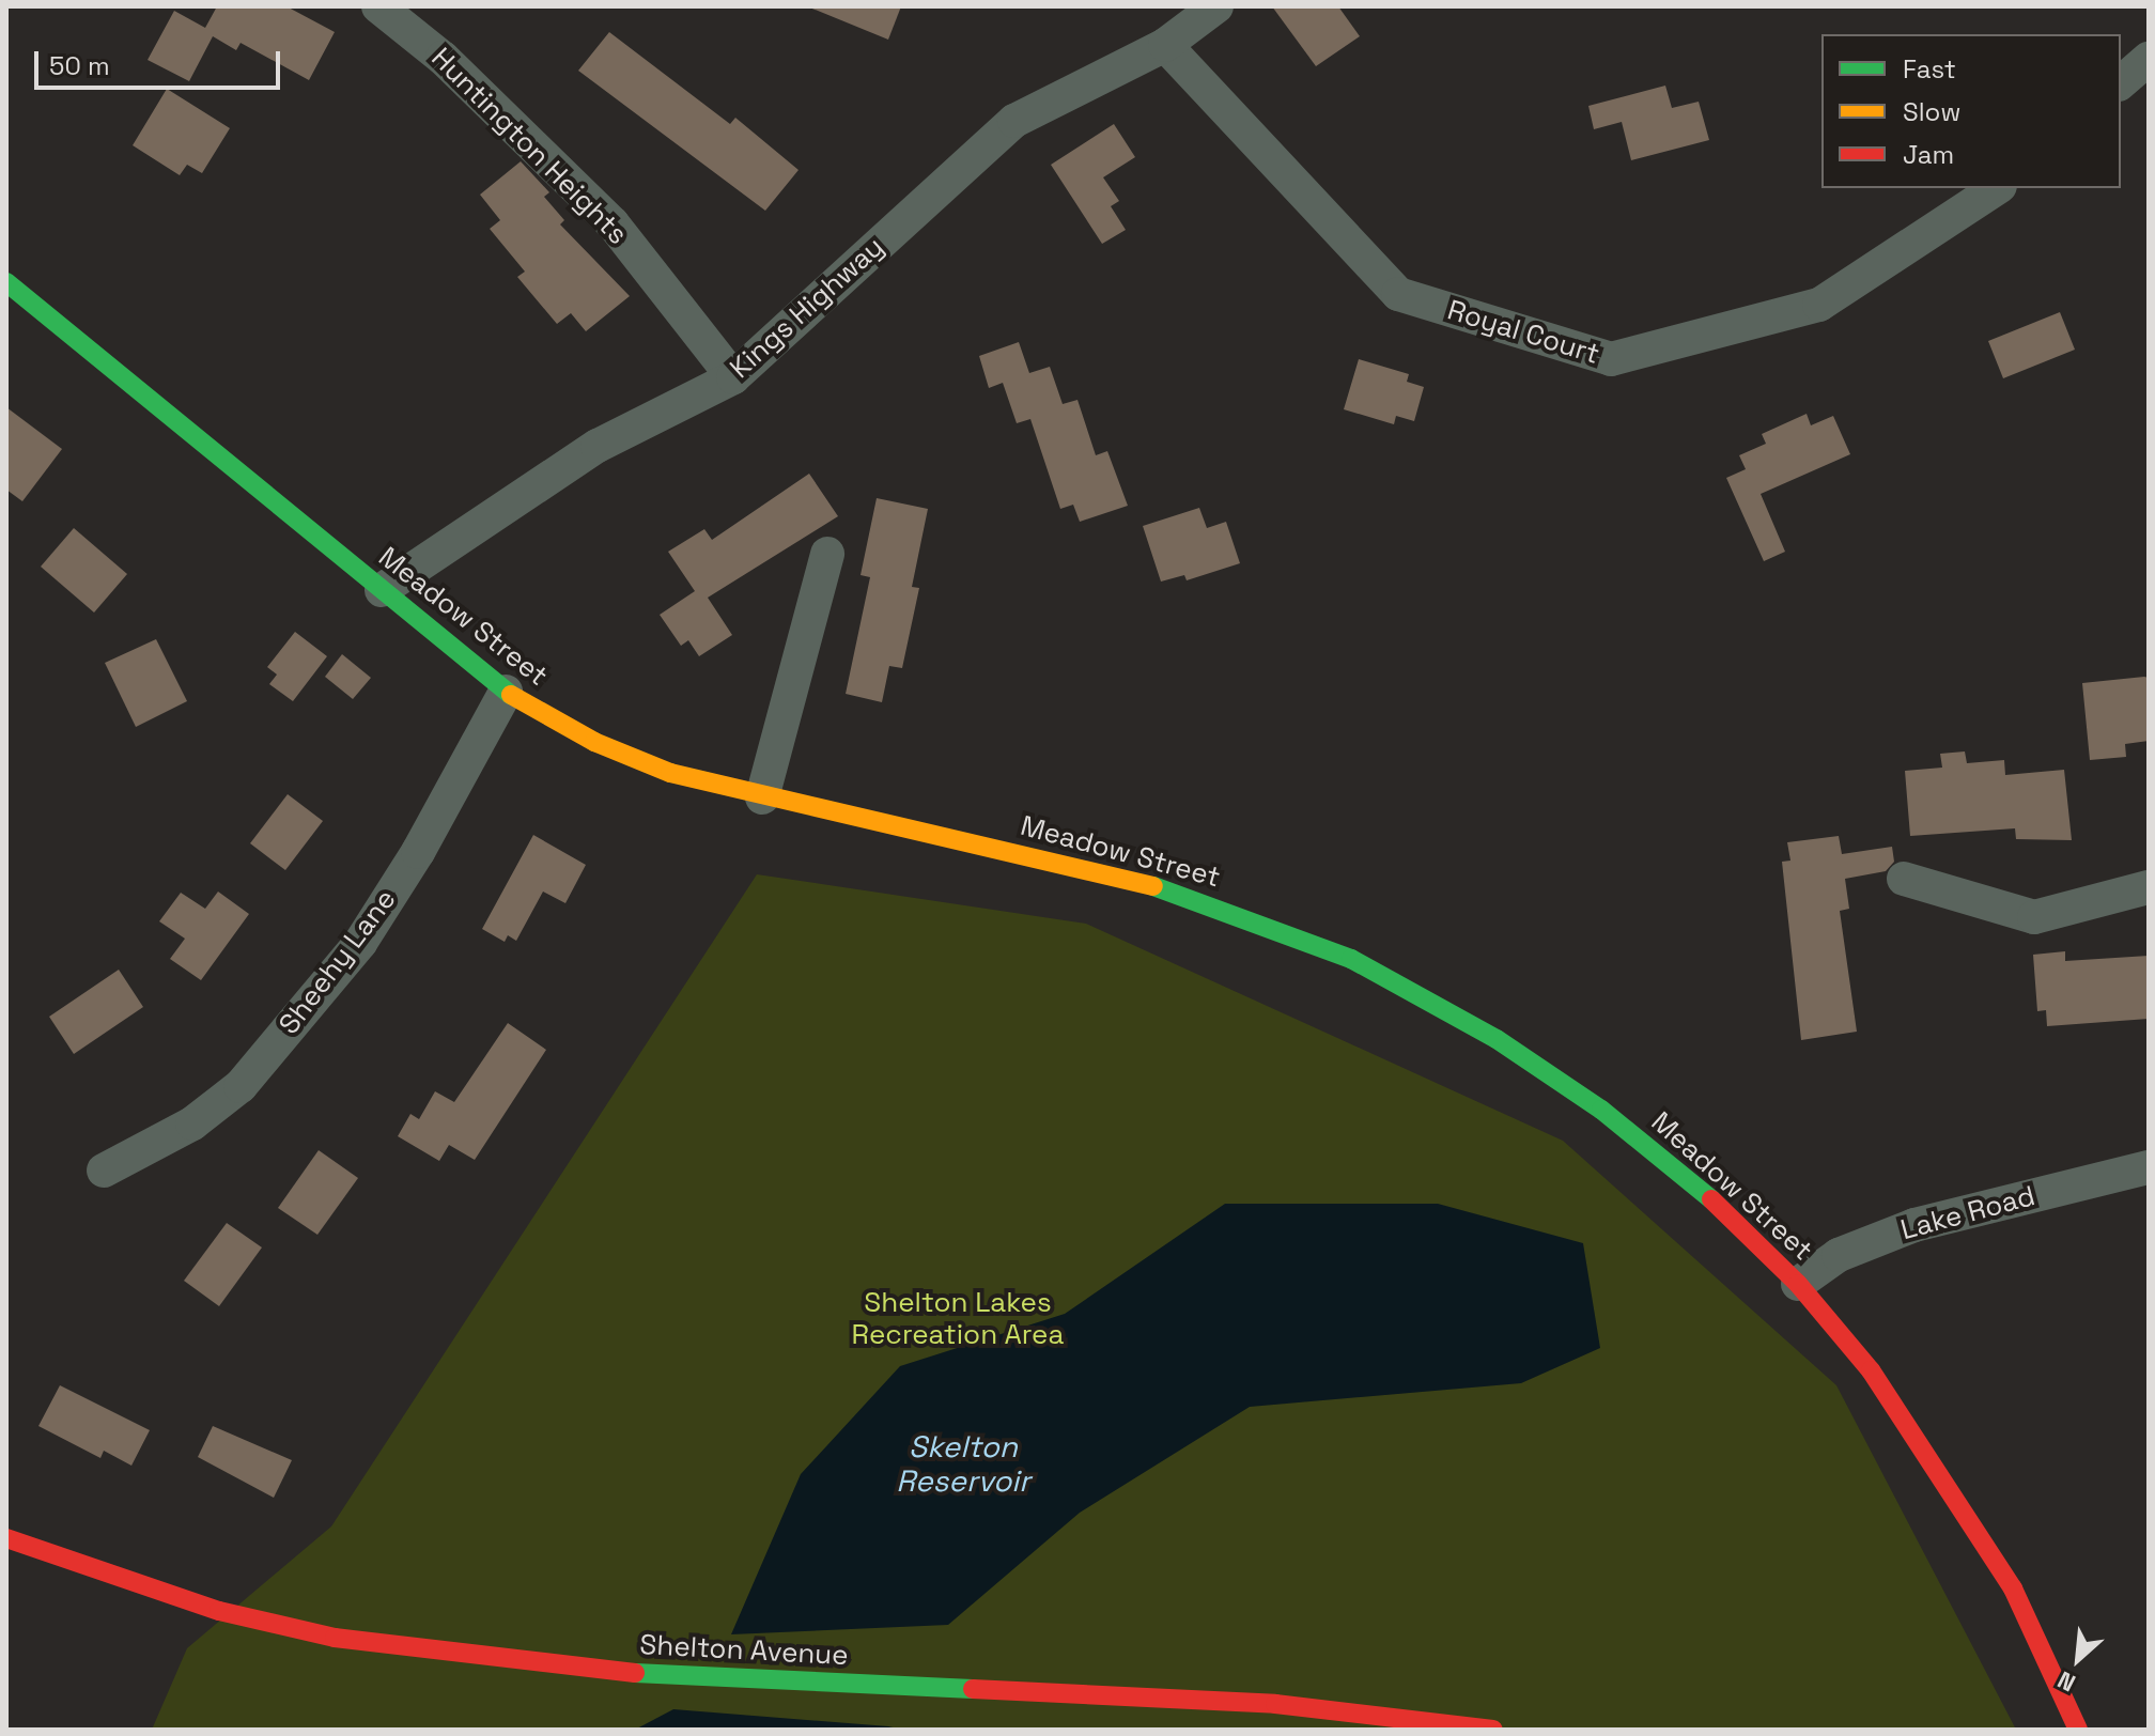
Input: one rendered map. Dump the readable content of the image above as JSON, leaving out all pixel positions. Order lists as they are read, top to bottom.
{
  "streets": {
    "street": [
      "Huntington Heights",
      "Kings Highway",
      "Royal Court",
      "Meadow Street",
      "Sheehy Lane",
      "Lake Road",
      "Shelton Avenue"
    ]
  },
  "crossings": [
    ["Huntington Heights", "Kings Highway"],
    ["Kings Highway", "Royal Court"],
    ["Kings Highway", "Meadow Street"],
    ["Meadow Street", "Sheehy Lane"],
    ["Meadow Street", "Lake Road"]
  ],
  "water": ["Skelton Reservoir"],
  "parks": ["Shelton Lakes Recreation Area"],
  "legend": ["Fast", "Slow", "Jam"],
  "scale_bar": "50 m",
  "north": "bottom left"
}
